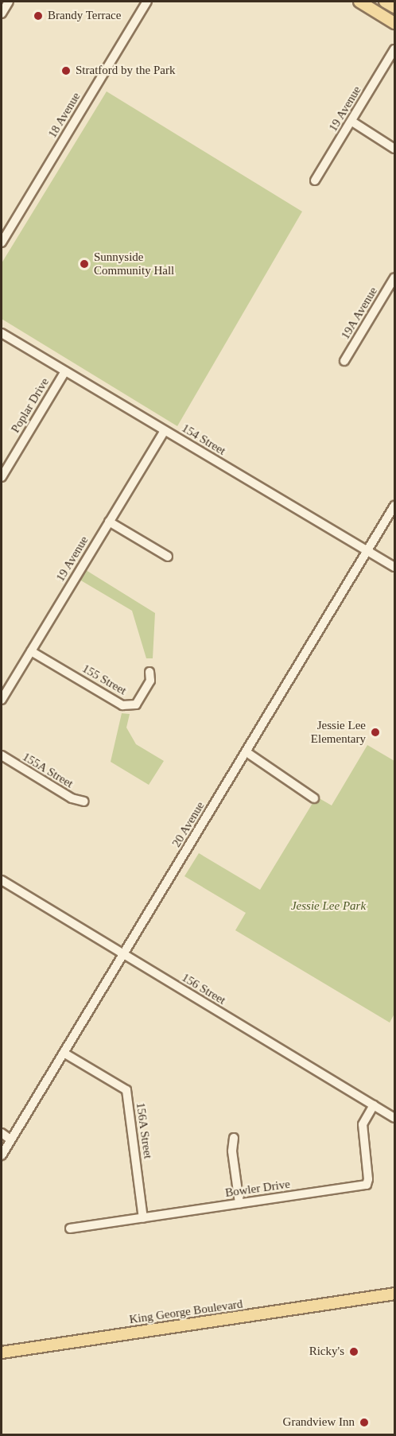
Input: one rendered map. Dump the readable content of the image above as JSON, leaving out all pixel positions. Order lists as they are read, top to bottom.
{
  "streets": {
    "main road": ["King George Boulevard"],
    "street": [
      "19 Avenue",
      "18 Avenue",
      "19A Avenue",
      "Poplar Drive",
      "154 Street",
      "155 Street",
      "155A Street",
      "20 Avenue",
      "156 Street",
      "156A Street",
      "Bowler Drive"
    ]
  },
  "crossings": [
    ["19 Avenue", "154 Street"],
    ["19 Avenue", "155 Street"],
    ["Poplar Drive", "154 Street"],
    ["154 Street", "20 Avenue"],
    ["20 Avenue", "156 Street"],
    ["20 Avenue", "156A Street"],
    ["156 Street", "Bowler Drive"],
    ["156A Street", "Bowler Drive"]
  ],
  "parks": ["Jessie Lee Park"],
  "places": [
    "Brandy Terrace",
    "Stratford by the Park",
    "Sunnyside Community Hall",
    "Jessie Lee Elementary",
    "Ricky's",
    "Grandview Inn"
  ]
}
